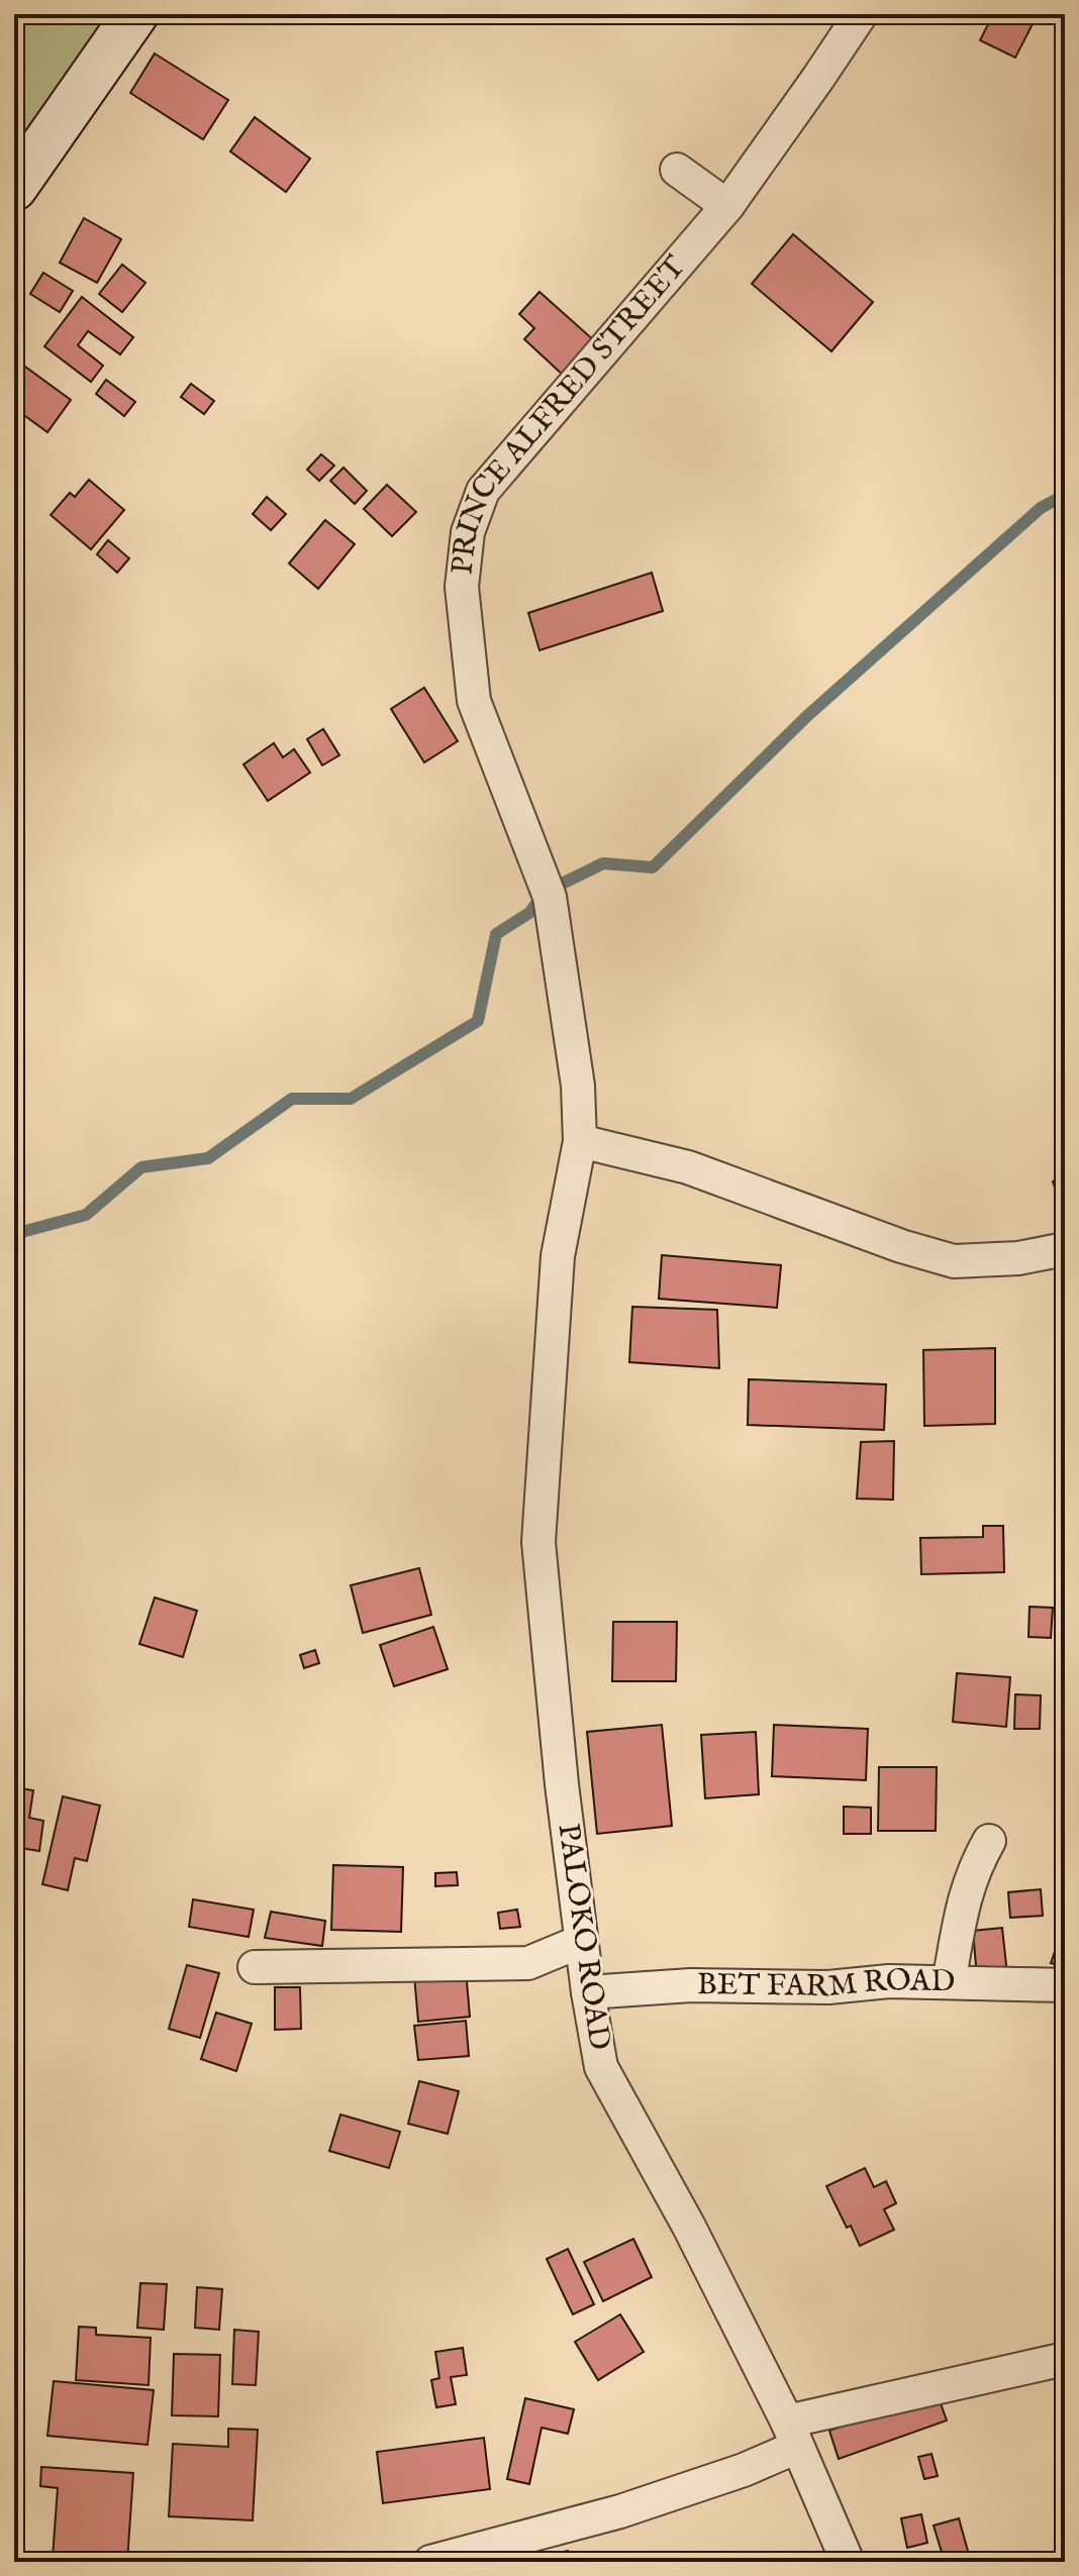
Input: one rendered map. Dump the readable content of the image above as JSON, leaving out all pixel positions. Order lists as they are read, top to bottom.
{
  "streets": {
    "street": ["PRINCE ALFRED STREET", "PALOKO ROAD", "BET FARM ROAD"]
  },
  "crossings": [
    ["PRINCE ALFRED STREET", "PALOKO ROAD"],
    ["PALOKO ROAD", "BET FARM ROAD"]
  ]
}
